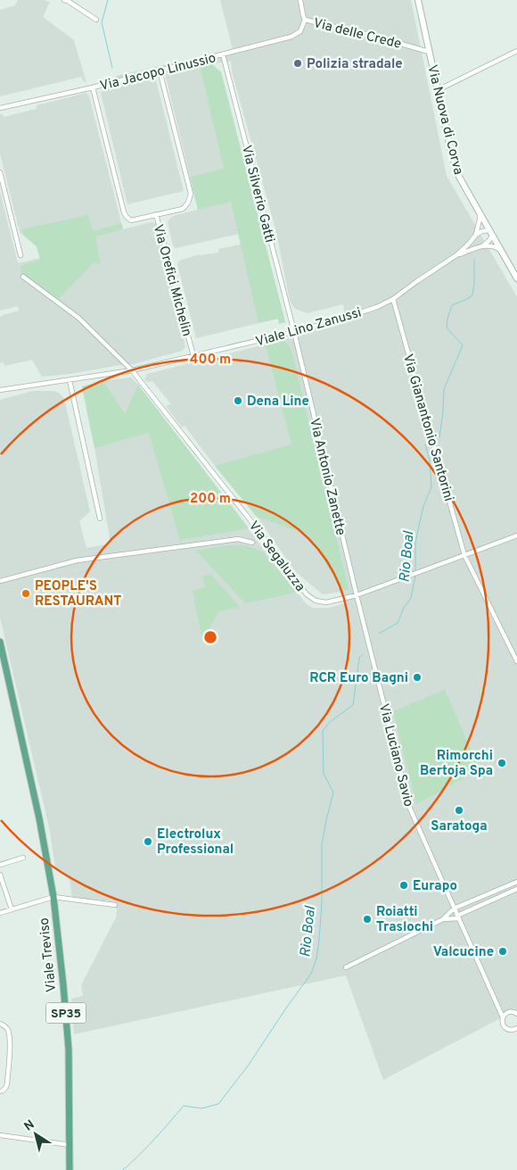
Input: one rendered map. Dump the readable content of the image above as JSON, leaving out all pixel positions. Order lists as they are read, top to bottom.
{
  "streets": {
    "main road": ["Via Nuova di Corva", "Viale Treviso", "SP35"],
    "street": [
      "Via delle Crede",
      "Via Jacopo Linussio",
      "Via Silverio Gatti",
      "Via Orefici Michelin",
      "Viale Lino Zanussi",
      "Via Gianantonio Santorini",
      "Via Antonio Zanette",
      "Via Segaluzza",
      "Via Luciano Savio"
    ]
  },
  "crossings": [
    ["Via delle Crede", "Via Jacopo Linussio"],
    ["Via delle Crede", "Via Nuova di Corva"],
    ["Via Jacopo Linussio", "Via Silverio Gatti"],
    ["Via Jacopo Linussio", "Via Orefici Michelin"],
    ["Via Nuova di Corva", "Viale Lino Zanussi"],
    ["Via Silverio Gatti", "Viale Lino Zanussi"],
    ["Via Silverio Gatti", "Via Antonio Zanette"],
    ["Via Orefici Michelin", "Viale Lino Zanussi"],
    ["Viale Lino Zanussi", "Via Gianantonio Santorini"],
    ["Viale Lino Zanussi", "Via Antonio Zanette"],
    ["Viale Lino Zanussi", "Via Segaluzza"],
    ["Via Gianantonio Santorini", "Via Segaluzza"],
    ["Via Antonio Zanette", "Via Segaluzza"],
    ["Via Antonio Zanette", "Via Luciano Savio"],
    ["Via Segaluzza", "Via Luciano Savio"]
  ],
  "water": ["Rio Boal"],
  "places": [
    "Polizia stradale",
    "Dena Line",
    "PEOPLE'S RESTAURANT",
    "RCR Euro Bagni",
    "Rimorchi Bertoja Spa",
    "Saratoga",
    "Electrolux Professional",
    "Eurapo",
    "Roiatti Traslochi",
    "Valcucine"
  ],
  "north": "top left",
  "rings": ["400 m", "200 m"]
}
